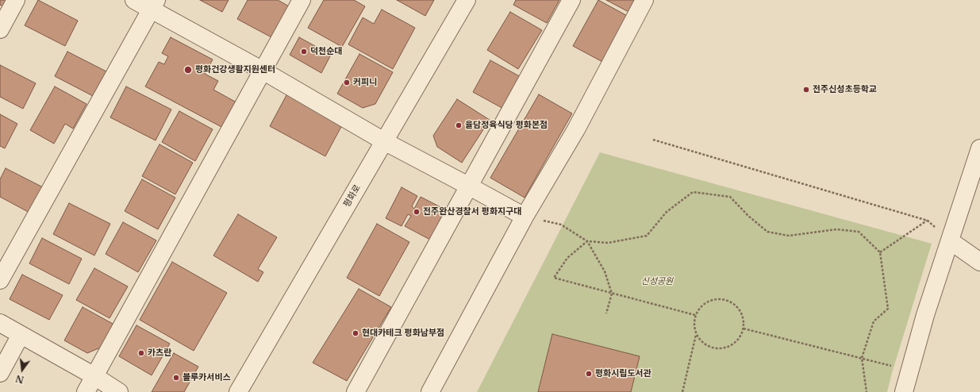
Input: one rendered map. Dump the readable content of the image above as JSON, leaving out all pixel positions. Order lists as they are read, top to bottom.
{
  "streets": {
    "street": ["평화로"]
  },
  "parks": ["신성공원"],
  "places": [
    "덕천순대",
    "평화건강생활지원센터",
    "커피니",
    "전주신성초등학교",
    "율담정육식당 평화본점",
    "전주완산경찰서 평화지구대",
    "현대카테크 평화남부점",
    "카츠란",
    "평화시립도서관",
    "블루카서비스"
  ],
  "north": "bottom"
}
